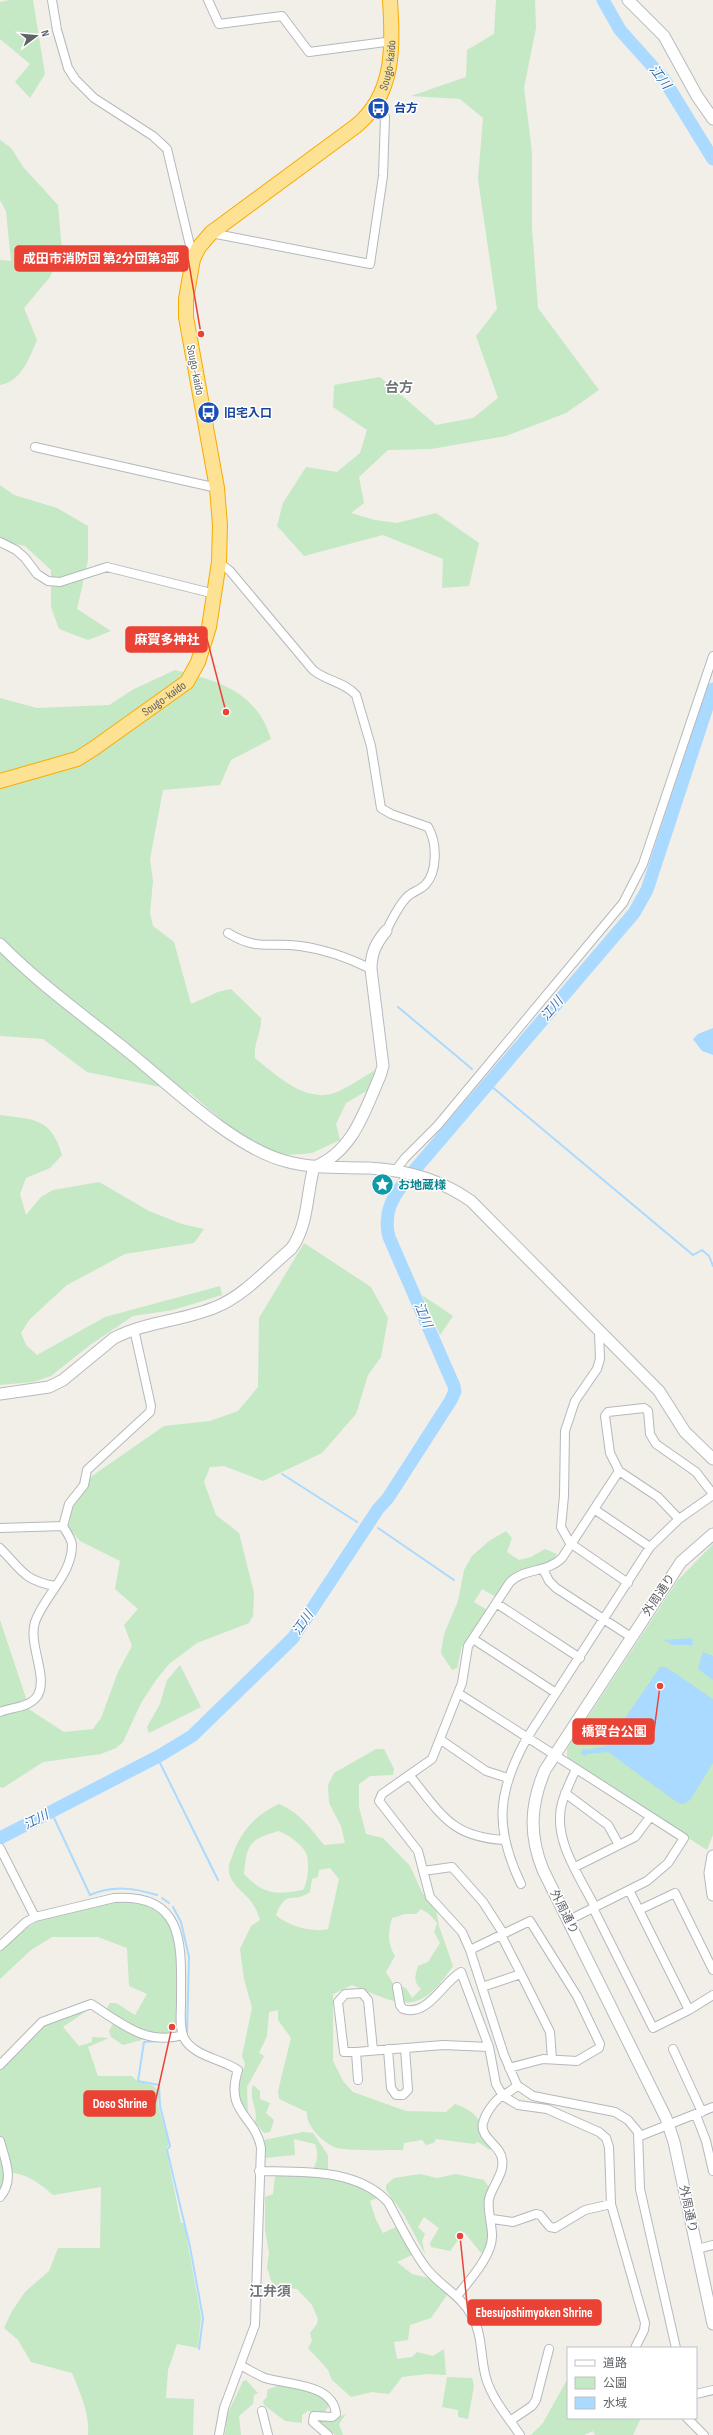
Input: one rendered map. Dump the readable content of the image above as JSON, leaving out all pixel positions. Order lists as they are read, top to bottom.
{
  "streets": {
    "highway": ["Sougo-kaido"],
    "street": ["外周通り"]
  },
  "districts": ["台方", "江弁須"],
  "water": ["江川"],
  "places": {
    "bus stop": ["台方", "旧宅入口"],
    "other": [
      "成田市消防団 第2分団第3部",
      "麻賀多神社",
      "橋賀台公園",
      "Doso Shrine",
      "Ebesujoshimyoken Shrine"
    ],
    "place": ["お地蔵様"]
  },
  "legend": ["道路", "公園", "水域"],
  "north": "right"
}
